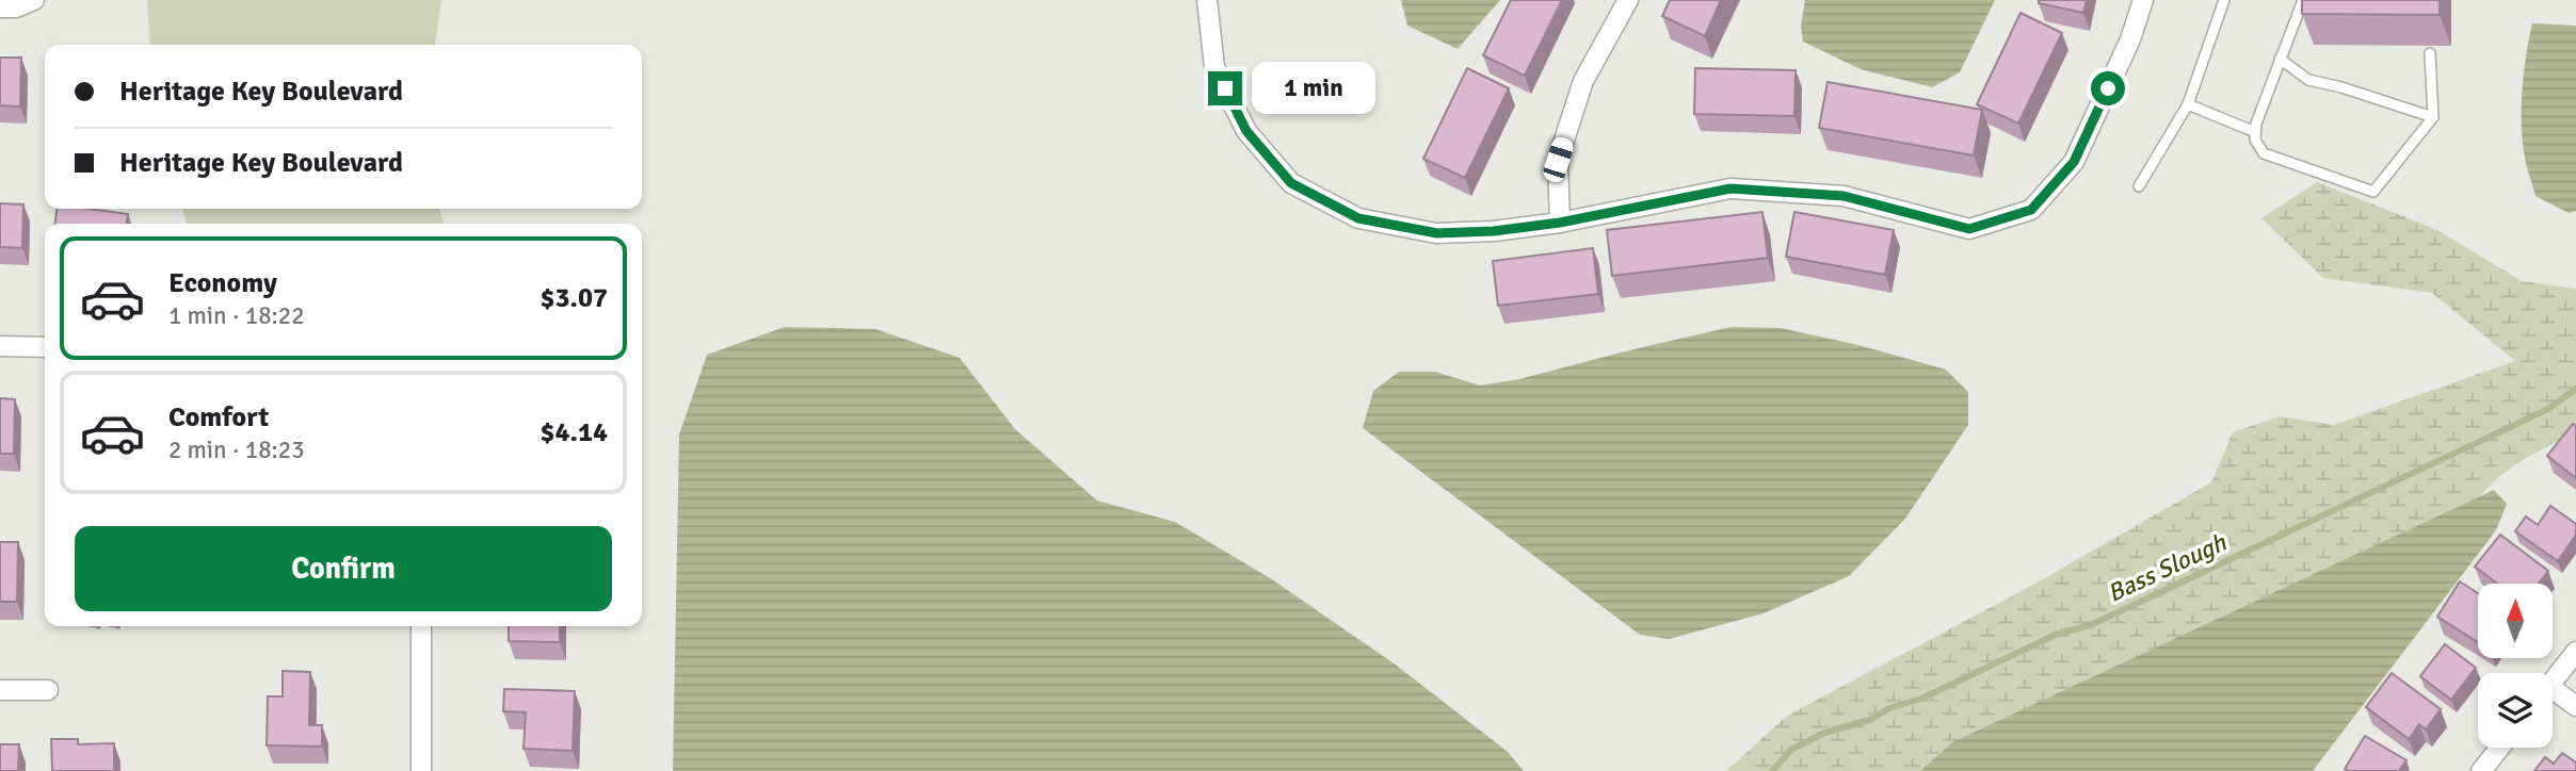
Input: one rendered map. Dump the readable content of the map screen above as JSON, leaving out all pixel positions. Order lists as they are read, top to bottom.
{
  "water": ["Bass Slough"],
  "north": "top",
  "page": {
    "banner": ["Heritage Key Boulevard", "Heritage Key Boulevard"],
    "bubble": "1 min",
    "list": [
      {
        "name": "Economy",
        "note": "1 min · 18:22",
        "value": "$3.07"
      },
      {
        "name": "Comfort",
        "note": "2 min · 18:23",
        "value": "$4.14"
      }
    ],
    "buttons": "Confirm"
  }
}
